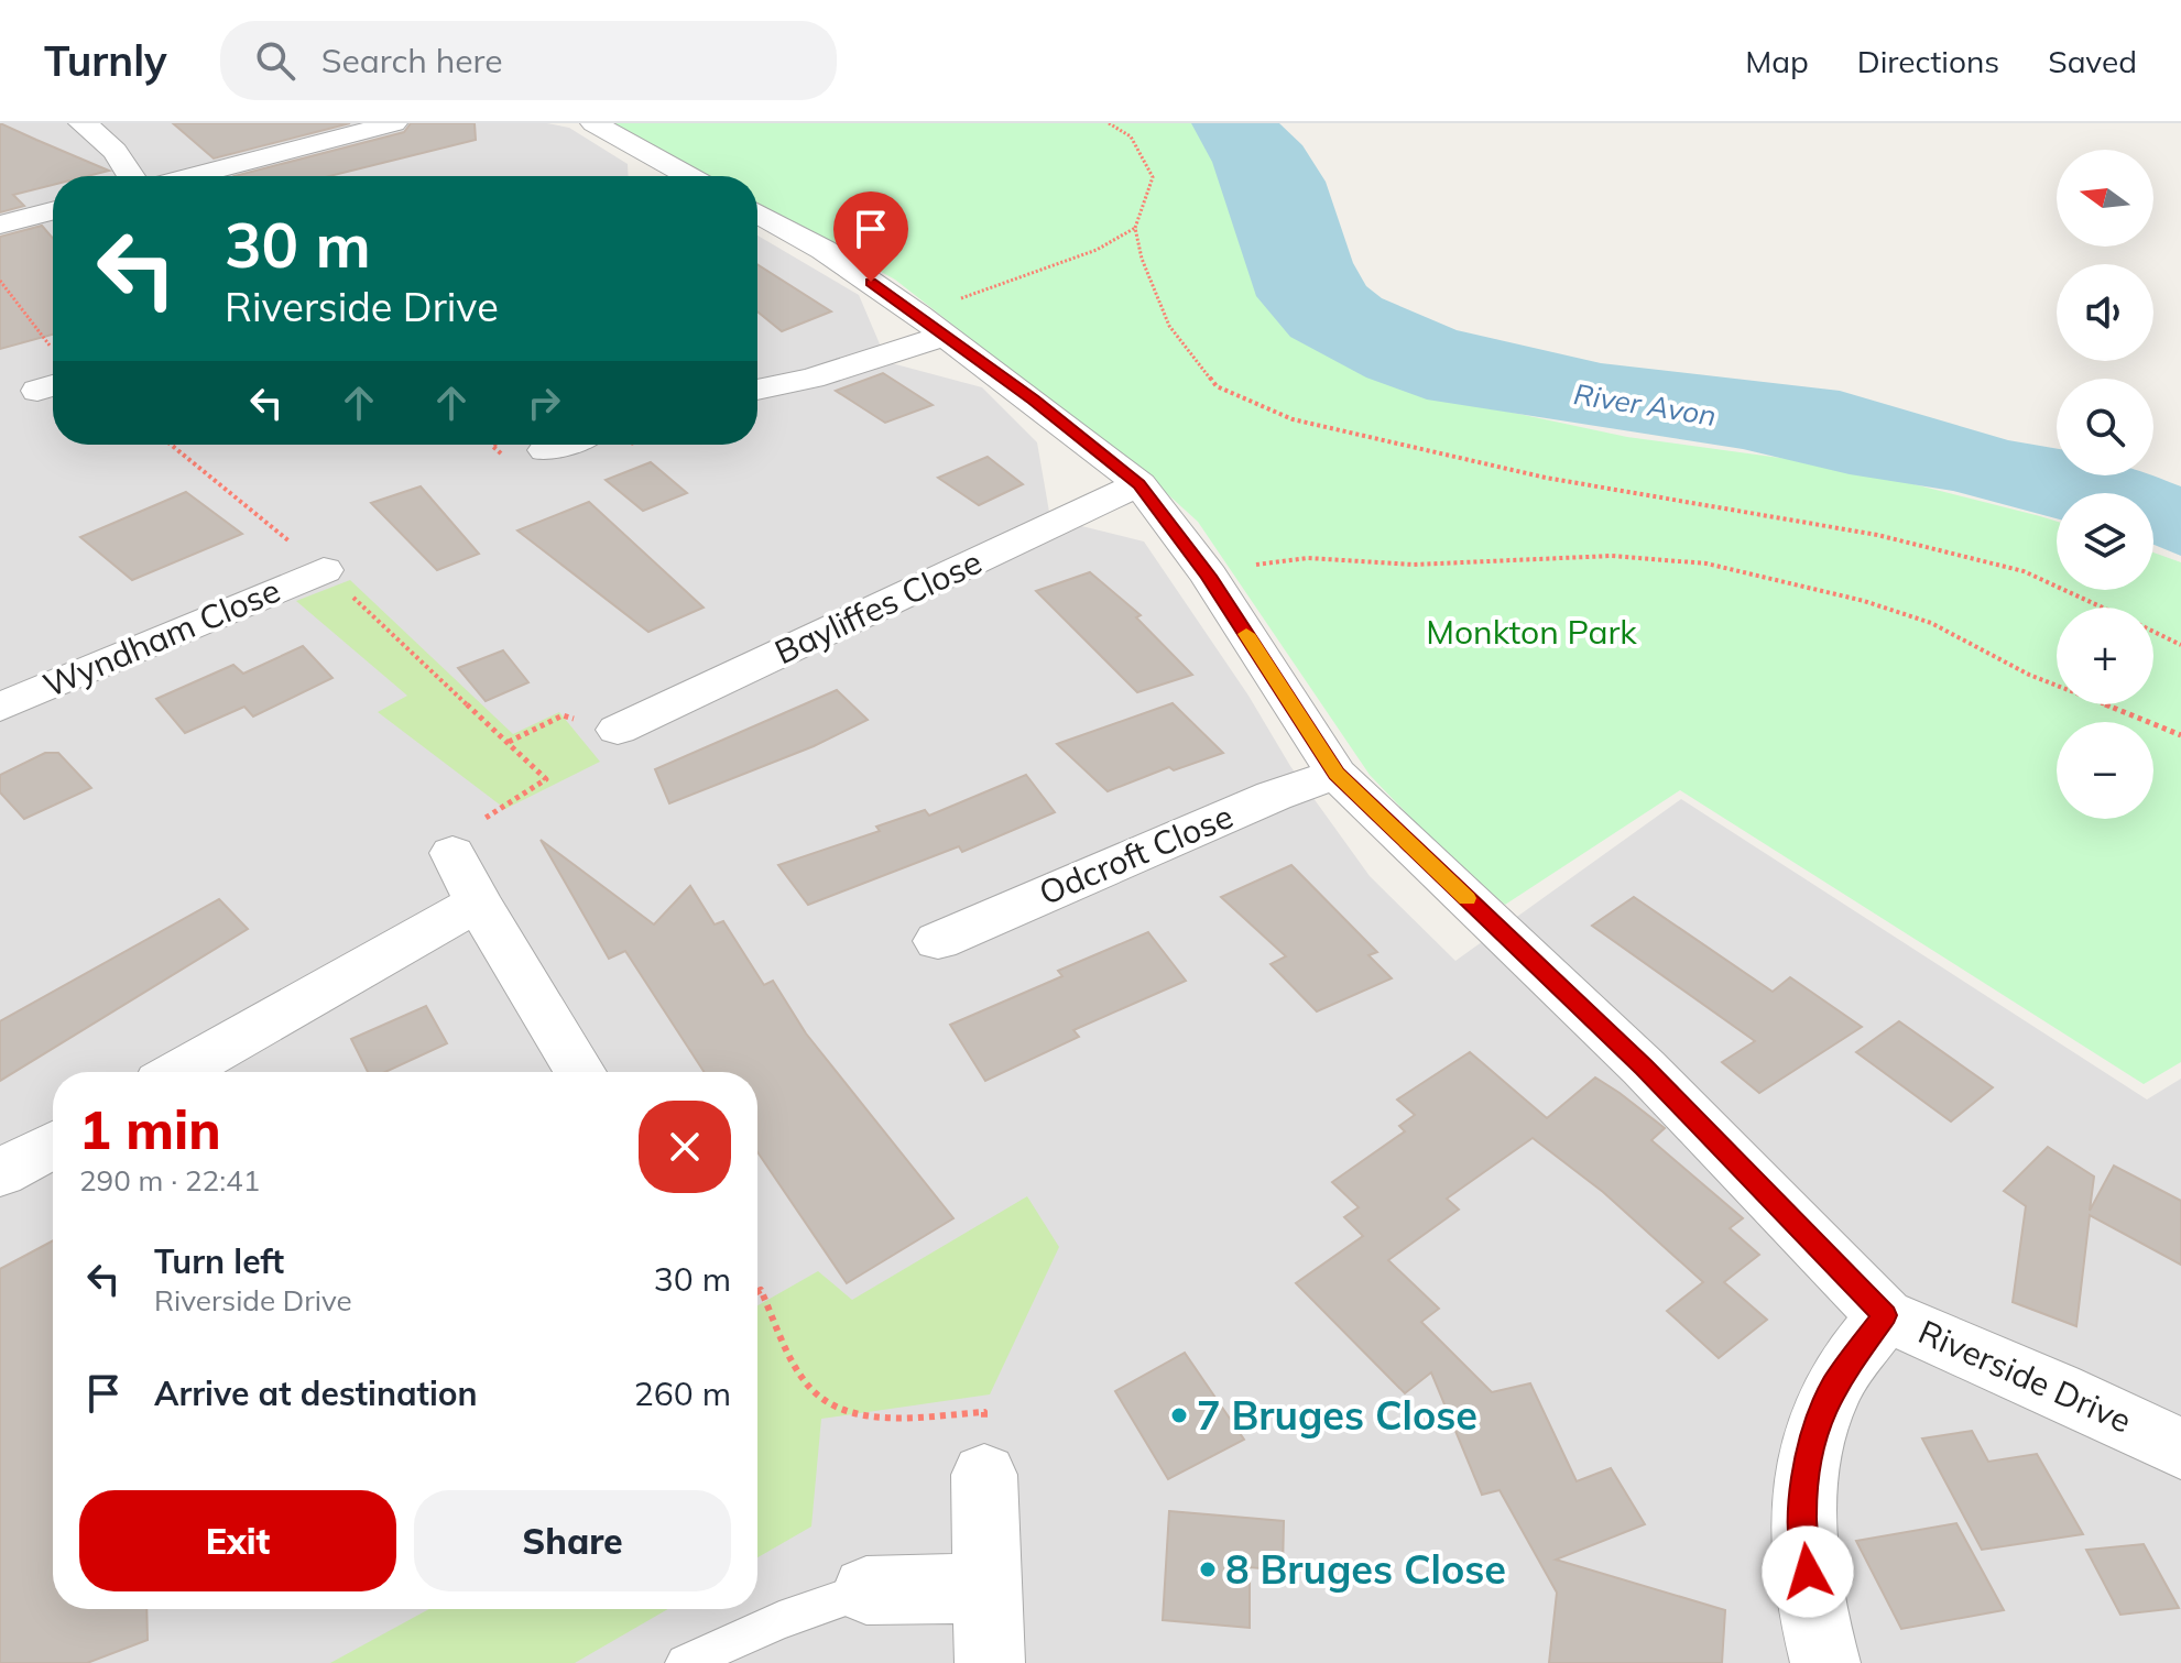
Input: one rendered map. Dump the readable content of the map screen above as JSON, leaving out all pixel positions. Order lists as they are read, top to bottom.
{
  "streets": {
    "street": [
      "Bayliffes Close",
      "Wyndham Close",
      "Odcroft Close",
      "Riverside Drive"
    ]
  },
  "crossings": [
    ["Bayliffes Close", "Riverside Drive"],
    ["Odcroft Close", "Riverside Drive"]
  ],
  "water": ["River Avon"],
  "parks": ["Monkton Park"],
  "places": ["7 Bruges Close", "8 Bruges Close"],
  "north": "left",
  "page": {
    "header": "Turnly",
    "search": "Search here",
    "nav": ["Map", "Directions", "Saved"],
    "map_buttons": ["+", "−"],
    "turn": ["30 m", "Riverside Drive"],
    "heading": ["1 min", "290 m · 22:41"],
    "list": [
      {
        "name": "Turn left",
        "note": "Riverside Drive",
        "value": "30 m"
      },
      {
        "name": "Arrive at destination",
        "value": "260 m"
      }
    ],
    "buttons": ["Exit", "Share"]
  }
}
